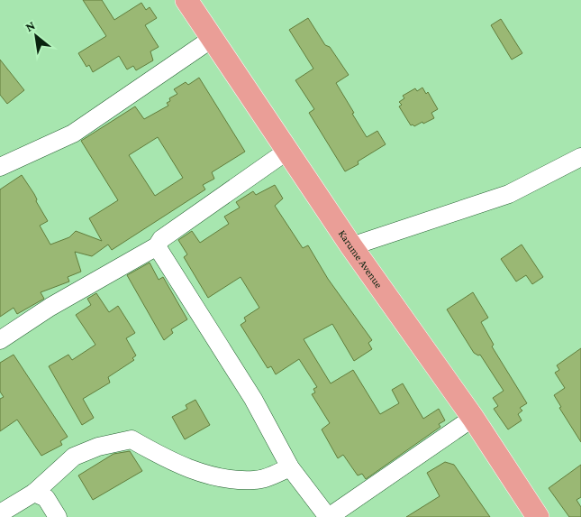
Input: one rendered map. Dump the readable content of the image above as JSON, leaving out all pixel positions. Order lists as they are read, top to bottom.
{
  "streets": {
    "main road": ["Karume Avenue"]
  },
  "north": "top left"
}
